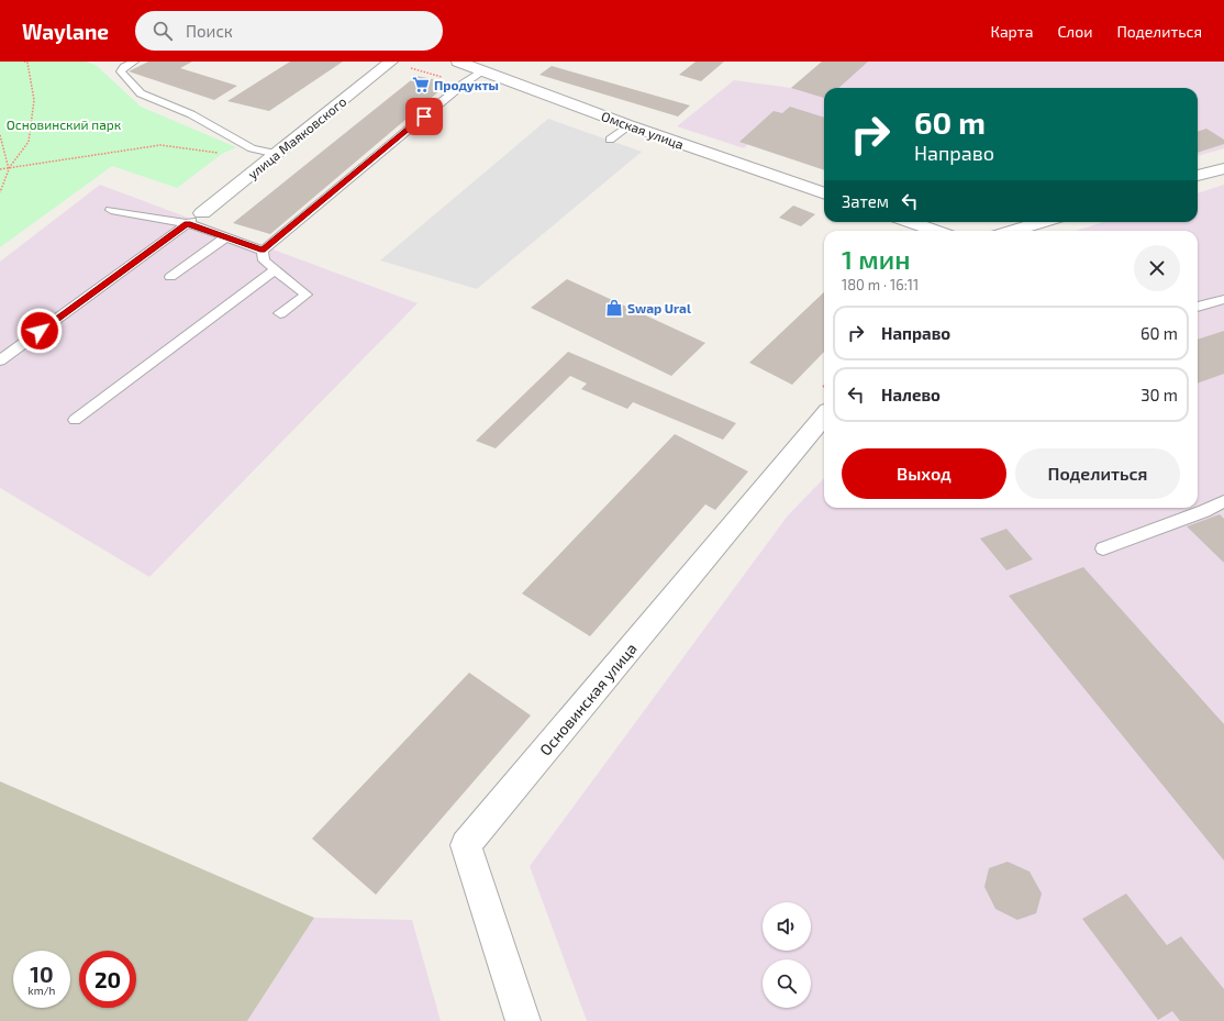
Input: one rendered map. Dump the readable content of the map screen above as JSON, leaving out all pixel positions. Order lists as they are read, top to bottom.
{
  "streets": {
    "street": ["Омская улица", "улица Маяковского", "Основинская улица"]
  },
  "parks": ["Основинский парк"],
  "places": {
    "supermarket": ["Продукты"],
    "shop": ["Swap Ural"]
  },
  "page": {
    "header": "Waylane",
    "search": "Поиск",
    "nav": ["Карта", "Слои", "Поделиться"],
    "turn": ["60 m", "Направо"],
    "then": "Затем",
    "heading": ["1 мин", "180 m · 16:11"],
    "list": [
      {
        "name": "Направо",
        "value": "60 m"
      },
      {
        "name": "Налево",
        "value": "30 m"
      }
    ],
    "buttons": ["Выход", "Поделиться"],
    "speed": "10 km/h",
    "limit": "20"
  }
}
